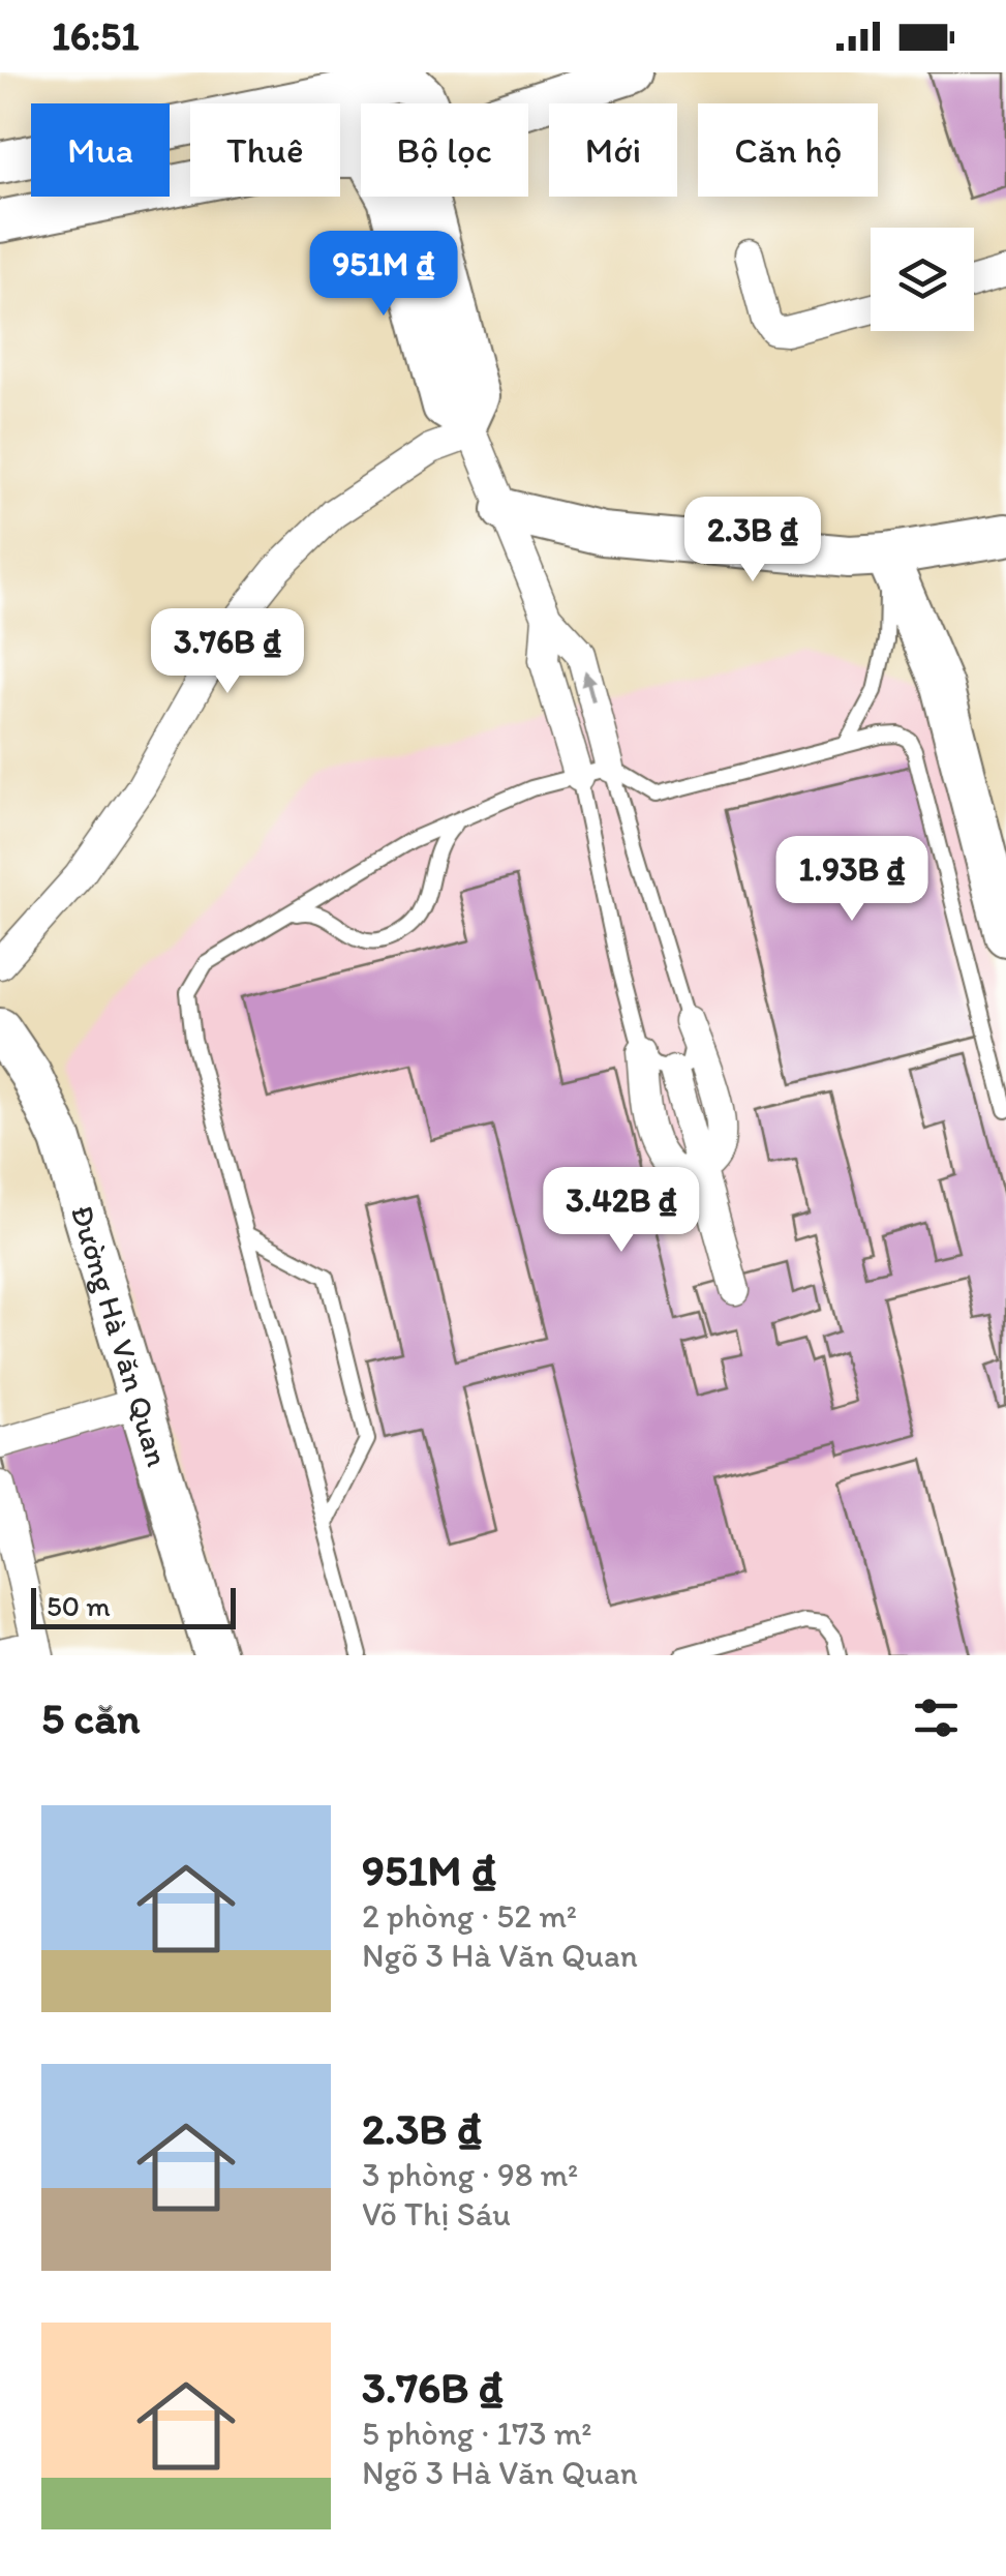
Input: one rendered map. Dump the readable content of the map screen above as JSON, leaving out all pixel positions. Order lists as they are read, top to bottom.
{
  "streets": {
    "main road": ["Đường Hà Văn Quan"]
  },
  "scale_bar": "50 m",
  "page": {
    "status": "16:51",
    "chip": [
      "Mua",
      "Thuê",
      "Bộ lọc",
      "Mới",
      "Căn hộ"
    ],
    "price": [
      "951M ₫",
      "2.3B ₫",
      "3.76B ₫",
      "1.93B ₫",
      "3.42B ₫"
    ],
    "scale": "50 m",
    "heading": "5 căn",
    "list": [
      {
        "name": "951M ₫",
        "note": "2 phòng · 52 m² · Ngõ 3 Hà Văn Quan"
      },
      {
        "name": "2.3B ₫",
        "note": "3 phòng · 98 m² · Võ Thị Sáu"
      },
      {
        "name": "3.76B ₫",
        "note": "5 phòng · 173 m² · Ngõ 3 Hà Văn Quan"
      }
    ]
  }
}
